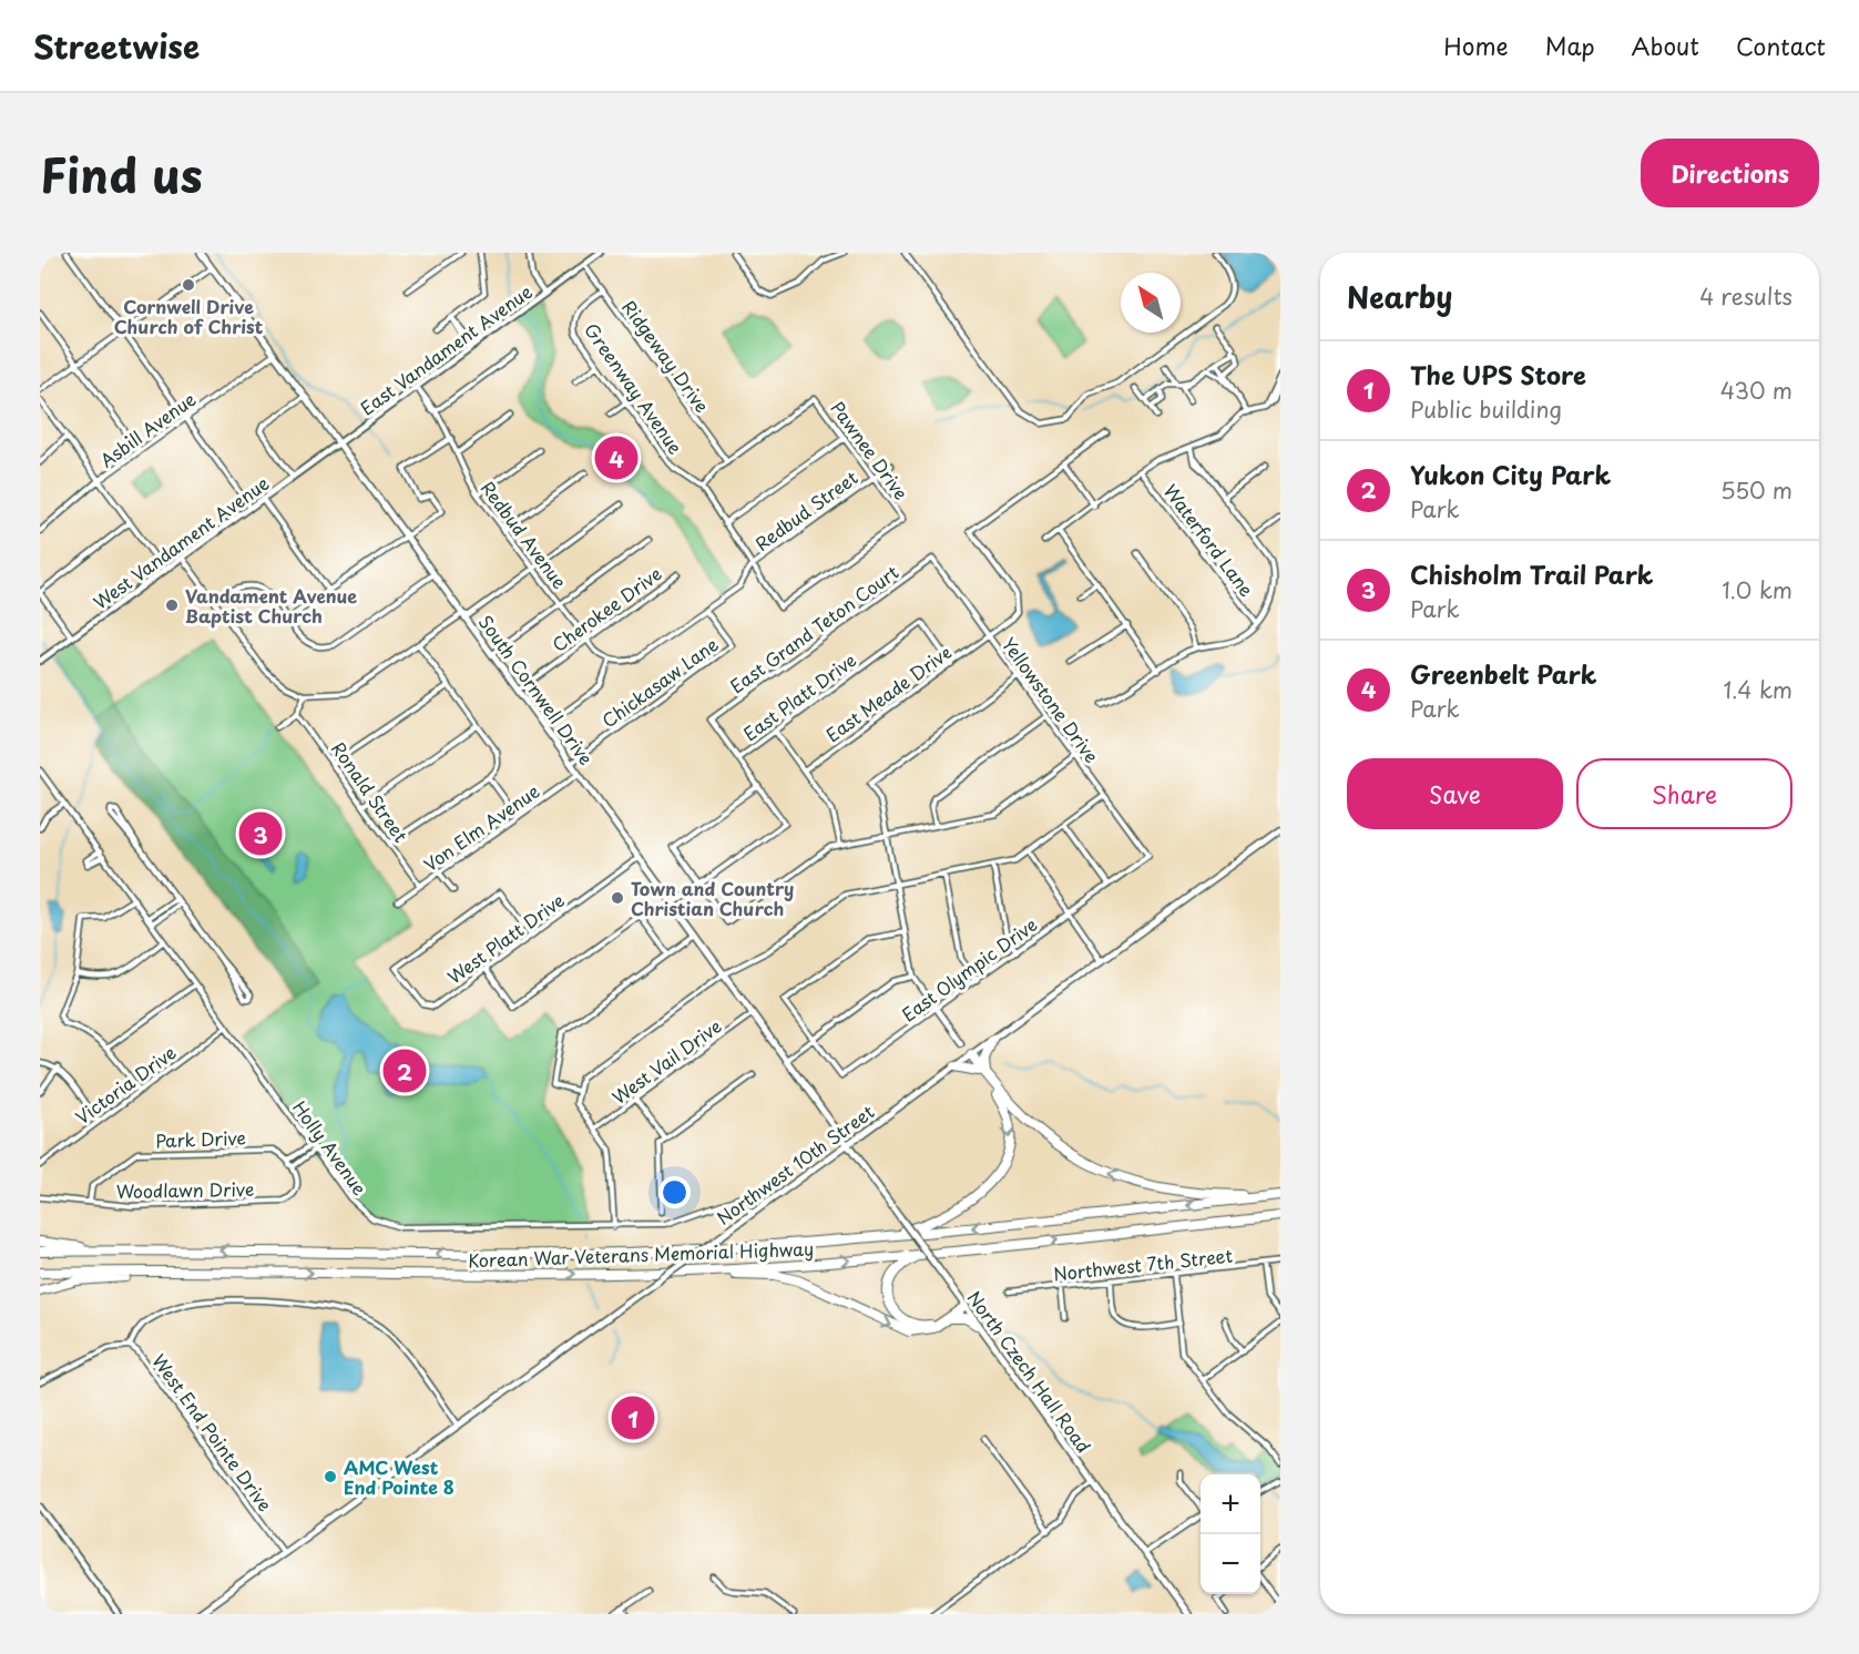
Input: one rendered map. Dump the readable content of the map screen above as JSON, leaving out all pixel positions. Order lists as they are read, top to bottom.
{
  "streets": {
    "highway": ["Korean War Veterans Memorial Highway"],
    "main road": ["South Cornwell Drive", "Northwest 10th Street", "North Czech Hall Road"],
    "street": [
      "East Vandament Avenue",
      "Ridgeway Drive",
      "Greenway Avenue",
      "Asbill Avenue",
      "Pawnee Drive",
      "Redbud Street",
      "Redbud Avenue",
      "Waterford Lane",
      "West Vandament Avenue",
      "Cherokee Drive",
      "East Grand Teton Court",
      "Chickasaw Lane",
      "East Meade Drive",
      "East Platt Drive",
      "Yellowstone Drive",
      "Ronald Street",
      "Von Elm Avenue",
      "West Platt Drive",
      "East Olympic Drive",
      "West Vail Drive",
      "Victoria Drive",
      "Park Drive",
      "Holly Avenue",
      "Woodlawn Drive",
      "Northwest 7th Street",
      "West End Pointe Drive"
    ]
  },
  "crossings": [
    ["East Vandament Avenue", "Ridgeway Drive"],
    ["East Vandament Avenue", "Redbud Avenue"],
    ["East Vandament Avenue", "West Vandament Avenue"],
    ["East Vandament Avenue", "South Cornwell Drive"],
    ["Ridgeway Drive", "Greenway Avenue"],
    ["Ridgeway Drive", "Pawnee Drive"],
    ["Greenway Avenue", "Pawnee Drive"],
    ["Greenway Avenue", "Redbud Street"],
    ["Asbill Avenue", "South Cornwell Drive"],
    ["Pawnee Drive", "Redbud Street"],
    ["Redbud Street", "Redbud Avenue"],
    ["Redbud Street", "Chickasaw Lane"],
    ["Redbud Avenue", "Cherokee Drive"],
    ["West Vandament Avenue", "South Cornwell Drive"],
    ["Cherokee Drive", "South Cornwell Drive"],
    ["East Grand Teton Court", "East Platt Drive"],
    ["East Grand Teton Court", "Yellowstone Drive"],
    ["Chickasaw Lane", "South Cornwell Drive"],
    ["South Cornwell Drive", "Von Elm Avenue"],
    ["South Cornwell Drive", "West Platt Drive"],
    ["South Cornwell Drive", "West Vail Drive"],
    ["South Cornwell Drive", "Northwest 10th Street"],
    ["South Cornwell Drive", "North Czech Hall Road"],
    ["East Meade Drive", "East Platt Drive"],
    ["East Meade Drive", "Yellowstone Drive"],
    ["Yellowstone Drive", "East Olympic Drive"],
    ["Ronald Street", "Von Elm Avenue"],
    ["Victoria Drive", "Holly Avenue"],
    ["Park Drive", "Woodlawn Drive"],
    ["Holly Avenue", "Northwest 10th Street"],
    ["Northwest 10th Street", "North Czech Hall Road"],
    ["Northwest 10th Street", "West End Pointe Drive"]
  ],
  "places": [
    "Cornwell Drive Church of Christ",
    "Vandament Avenue Baptist Church",
    "Town and Country Christian Church",
    "AMC West End Pointe 8"
  ],
  "north": "top left",
  "page": {
    "header": "Streetwise",
    "nav": [
      "Home",
      "Map",
      "About",
      "Contact"
    ],
    "title": "Find us",
    "buttons": [
      "Directions",
      ["Save", "Share"]
    ],
    "heading": ["Nearby", "4 results"],
    "list": [
      {
        "mark": "1",
        "name": "The UPS Store",
        "note": "Public building",
        "value": "430 m"
      },
      {
        "mark": "2",
        "name": "Yukon City Park",
        "note": "Park",
        "value": "550 m"
      },
      {
        "mark": "3",
        "name": "Chisholm Trail Park",
        "note": "Park",
        "value": "1.0 km"
      },
      {
        "mark": "4",
        "name": "Greenbelt Park",
        "note": "Park",
        "value": "1.4 km"
      }
    ],
    "pins": [
      "4",
      "3",
      "2",
      "1"
    ],
    "map_buttons": ["+", "−"]
  }
}
